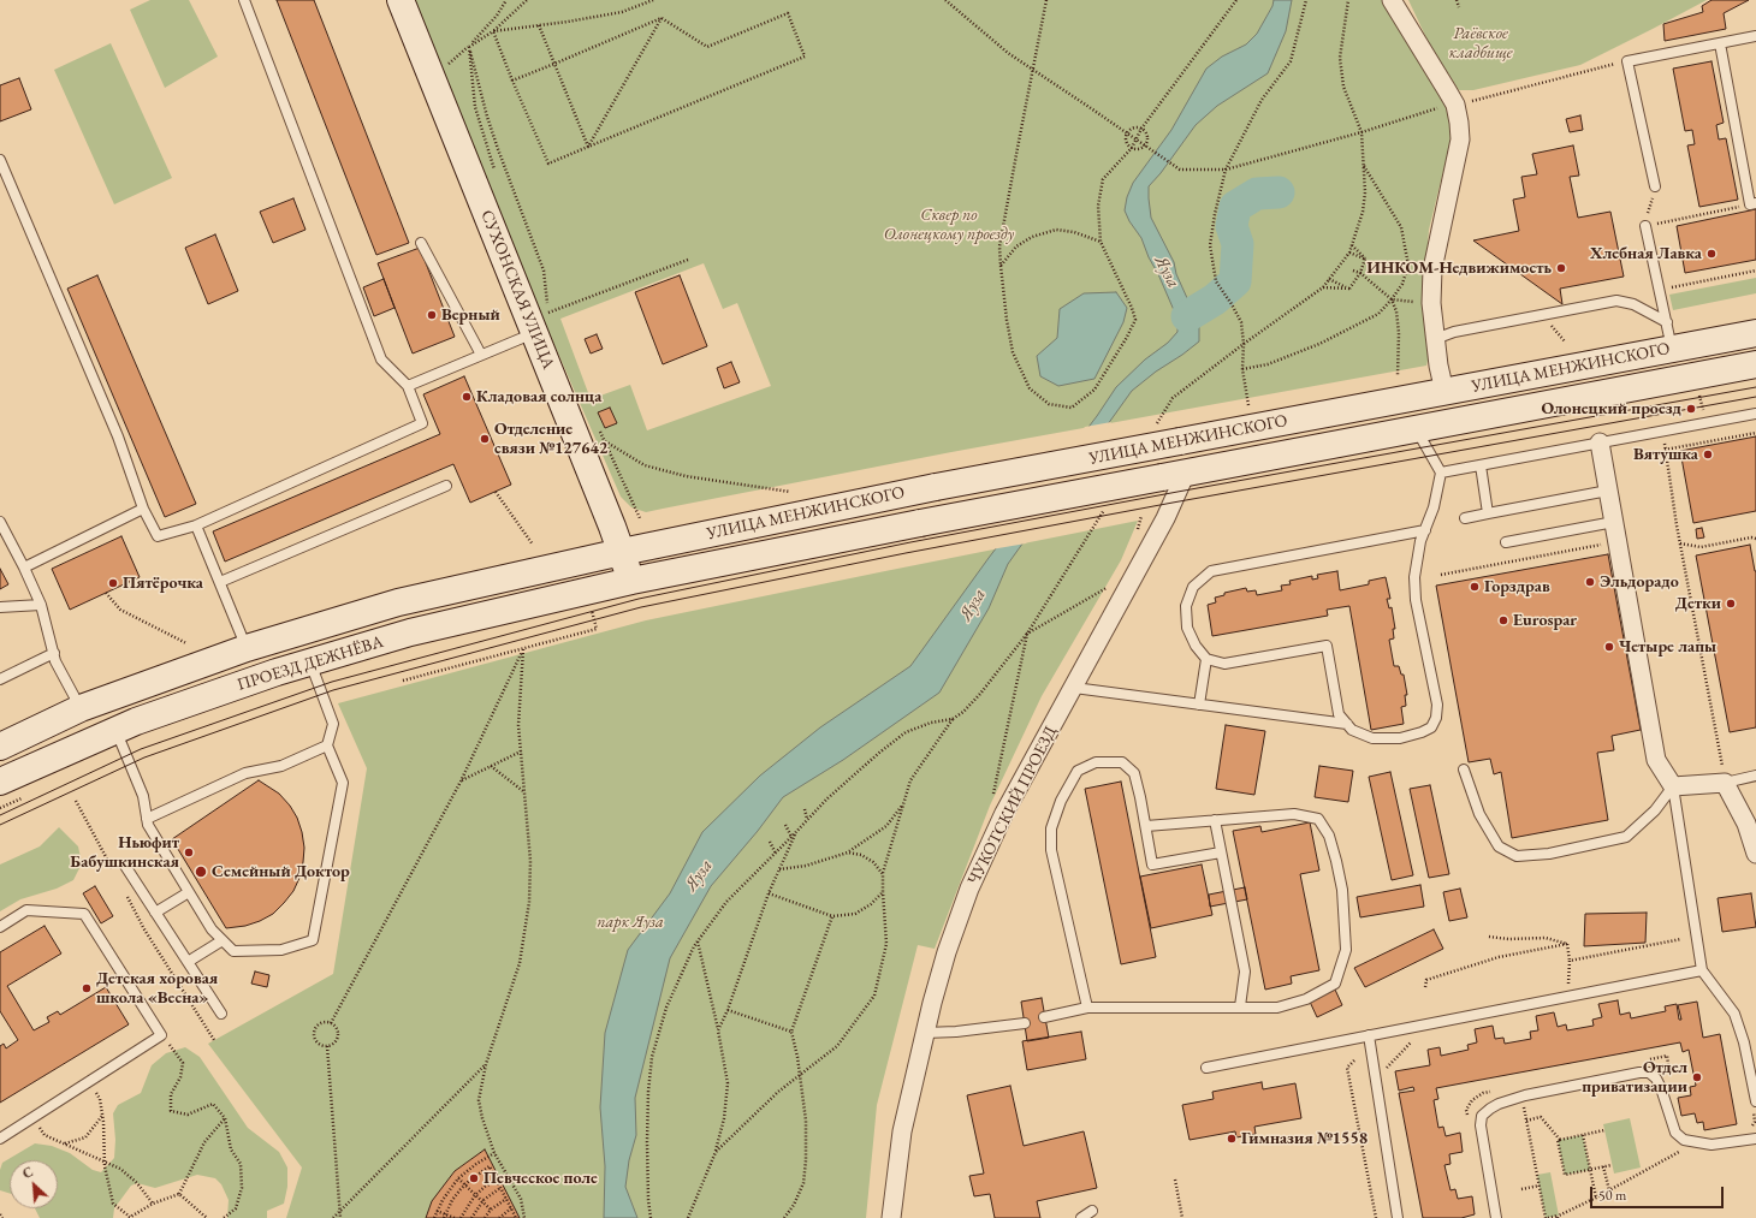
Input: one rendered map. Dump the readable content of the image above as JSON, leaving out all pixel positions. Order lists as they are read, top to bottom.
{
  "streets": {
    "main road": ["СУХОНСКАЯ УЛИЦА", "УЛИЦА МЕНЖИНСКОГО", "ПРОЕЗД ДЕЖНЁВА"],
    "street": ["ЧУКОТСКИЙ ПРОЕЗД"]
  },
  "crossings": [
    ["СУХОНСКАЯ УЛИЦА", "УЛИЦА МЕНЖИНСКОГО"],
    ["СУХОНСКАЯ УЛИЦА", "ПРОЕЗД ДЕЖНЁВА"],
    ["УЛИЦА МЕНЖИНСКОГО", "ПРОЕЗД ДЕЖНЁВА"],
    ["УЛИЦА МЕНЖИНСКОГО", "ЧУКОТСКИЙ ПРОЕЗД"]
  ],
  "water": ["Яуза"],
  "parks": ["Раёвское кладбище", "Сквер по Олонецкому проезду", "парк Яуза"],
  "places": [
    "Хлебная Лавка",
    "ИНКОМ-Недвижимость",
    "Верный",
    "Кладовая солнца",
    "Олонецкий проезд",
    "Отделение связи №127642",
    "Вятушка",
    "Эльдорадо",
    "Пятёрочка",
    "Горздрав",
    "Детки",
    "Eurospar",
    "Четыре лапы",
    "Ньюфит Бабушкинская",
    "Семейный Доктор",
    "Детская хоровая школа «Весна»",
    "Отдел приватизации",
    "Гимназия №1558",
    "Певческое поле"
  ],
  "scale_bar": "50 m",
  "north": "top left"
}
